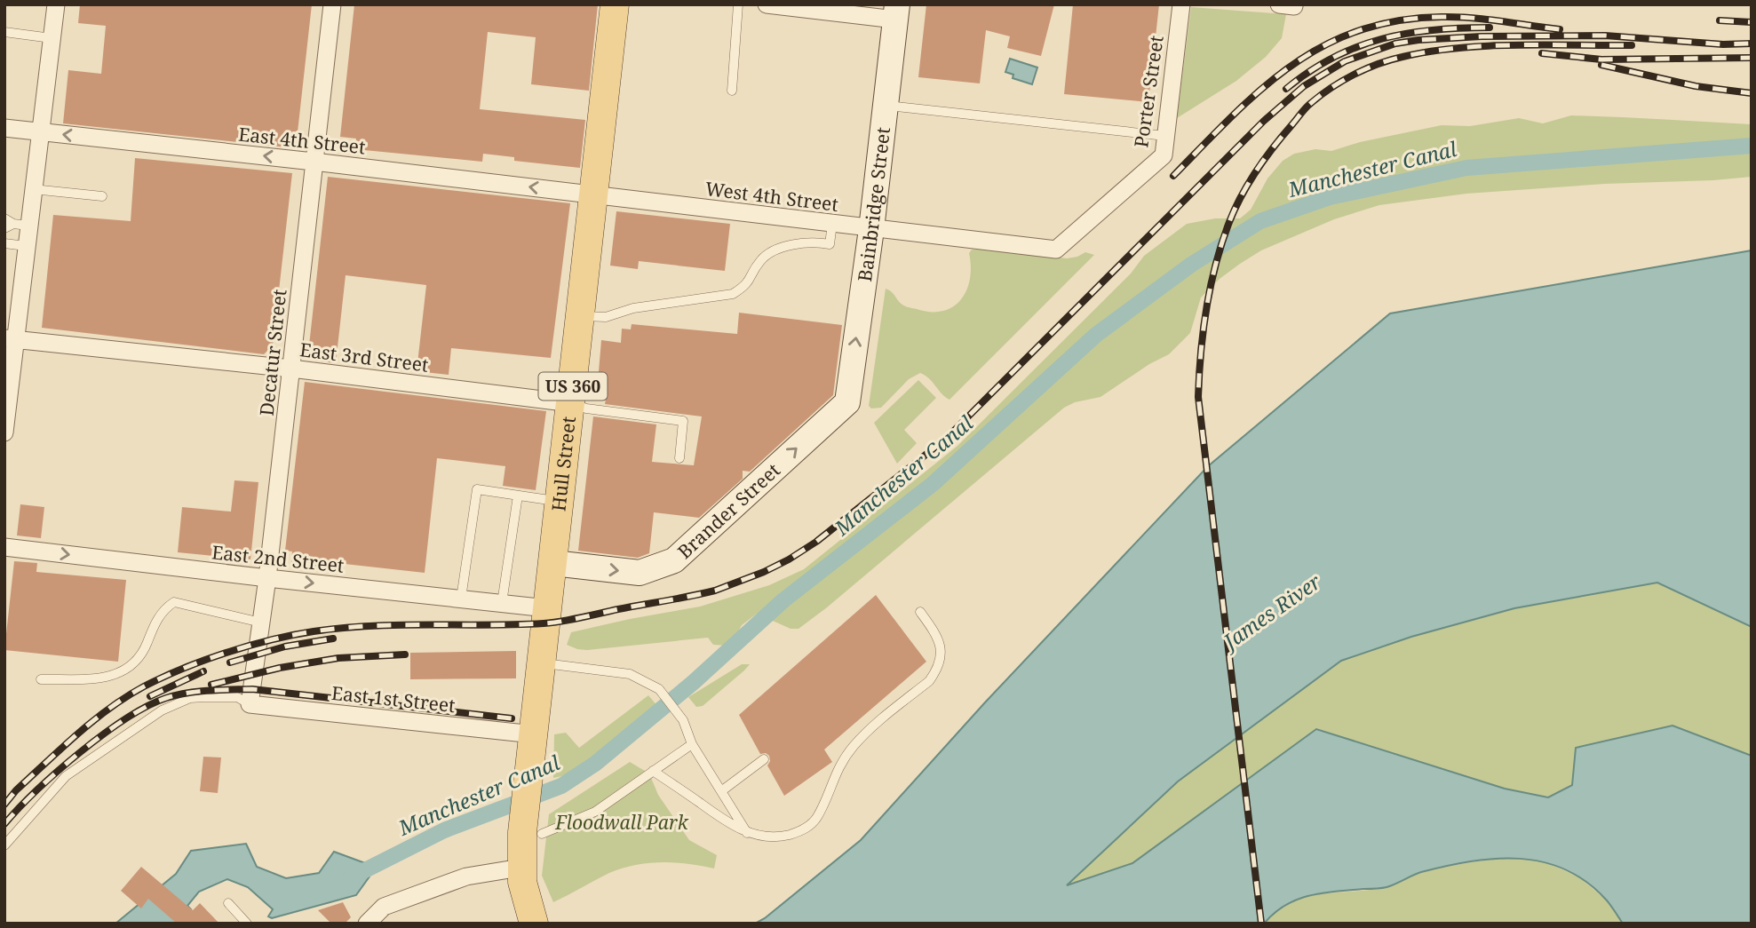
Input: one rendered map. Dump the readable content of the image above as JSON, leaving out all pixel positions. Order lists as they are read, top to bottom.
{
  "streets": {
    "main road": ["US 360", "Hull Street"],
    "street": [
      "Porter Street",
      "East 4th Street",
      "West 4th Street",
      "Bainbridge Street",
      "Decatur Street",
      "East 3rd Street",
      "Brander Street",
      "East 2nd Street",
      "East 1st Street"
    ]
  },
  "crossings": [
    ["Porter Street", "West 4th Street"],
    ["East 4th Street", "West 4th Street"],
    ["East 4th Street", "Decatur Street"],
    ["East 4th Street", "Hull Street"],
    ["West 4th Street", "Bainbridge Street"],
    ["West 4th Street", "Hull Street"],
    ["Bainbridge Street", "Brander Street"],
    ["Decatur Street", "East 3rd Street"],
    ["Decatur Street", "East 2nd Street"],
    ["Decatur Street", "East 1st Street"],
    ["East 3rd Street", "Hull Street"],
    ["Hull Street", "Brander Street"],
    ["Hull Street", "East 2nd Street"],
    ["Hull Street", "East 1st Street"]
  ],
  "one_way": [
    "East 4th Street",
    "Bainbridge Street",
    "Brander Street",
    "East 2nd Street"
  ],
  "water": ["Manchester Canal", "James River"],
  "parks": ["Floodwall Park"]
}
